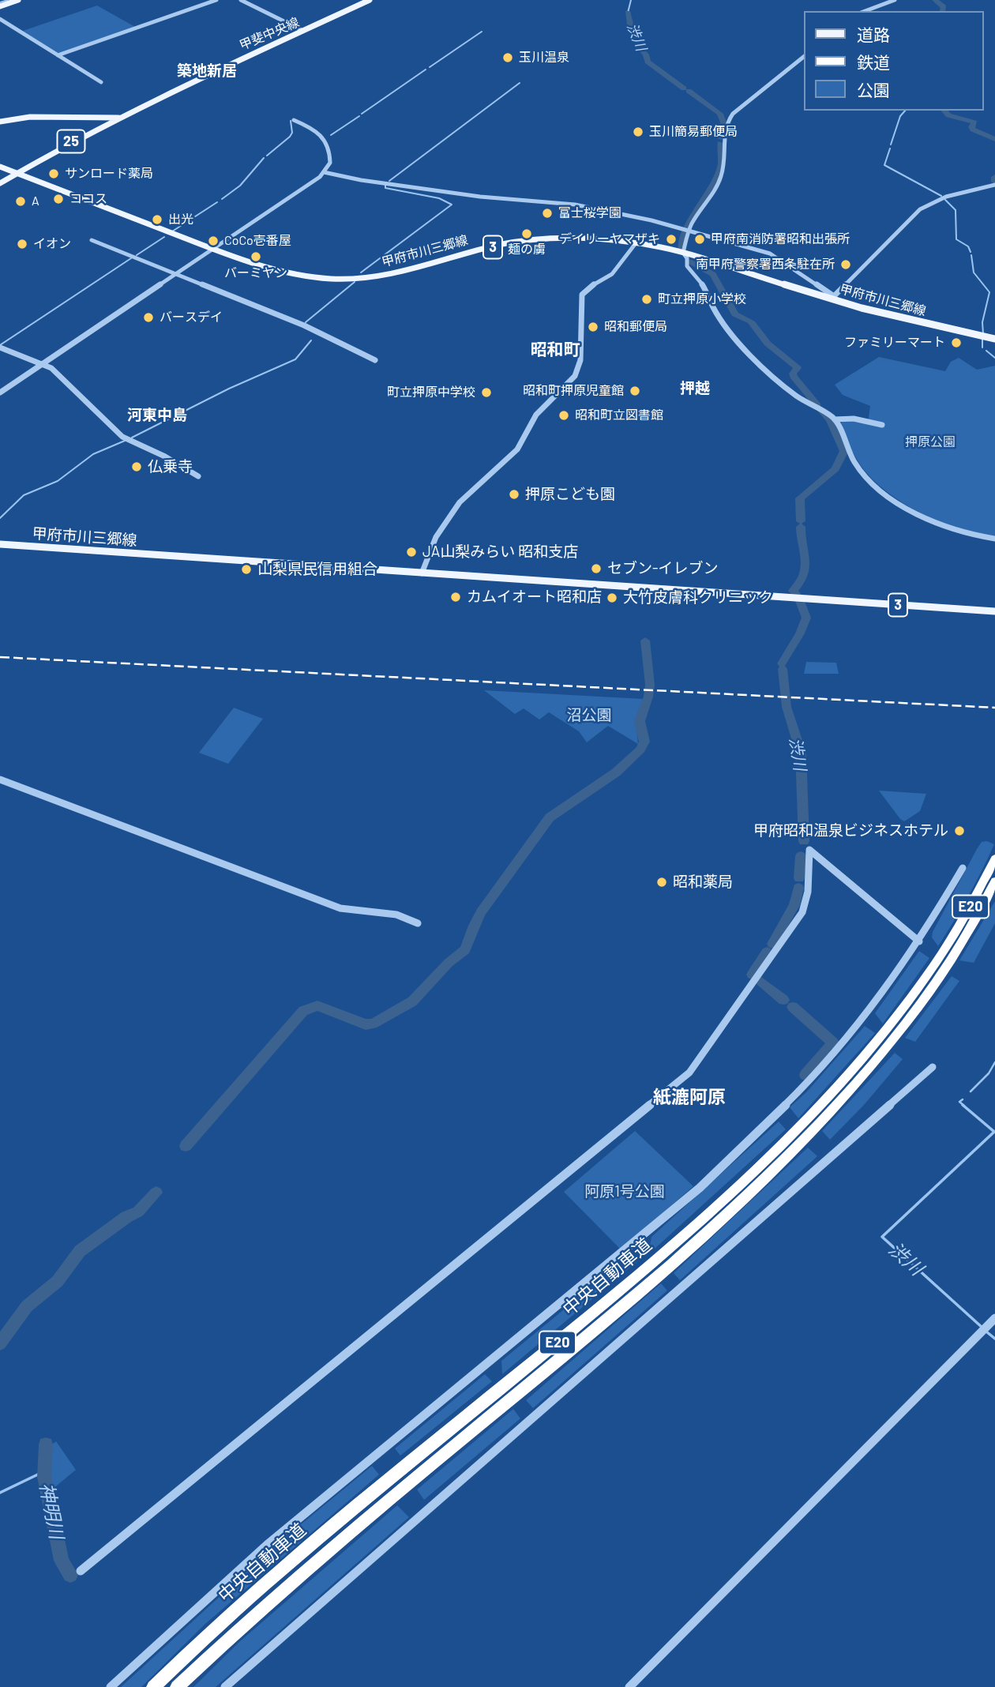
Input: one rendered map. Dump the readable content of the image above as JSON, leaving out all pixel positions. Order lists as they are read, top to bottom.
{
  "streets": {
    "highway": ["E20", "中央自動車道"],
    "main road": [
      "甲斐中央線",
      "25",
      "3",
      "甲府市川三郷線"
    ]
  },
  "crossings": [
    ["甲斐中央線", "甲府市川三郷線"]
  ],
  "districts": [
    "築地新居",
    "昭和町",
    "押越",
    "河東中島",
    "紙漉阿原"
  ],
  "water": ["渋川", "神明川"],
  "parks": ["押原公園", "沼公園", "阿原1号公園"],
  "places": [
    "玉川温泉",
    "玉川簡易郵便局",
    "サンロード薬局",
    "ココス",
    "A",
    "富士桜学園",
    "出光",
    "麺の虜",
    "デイリーヤマザキ",
    "甲府南消防署昭和出張所",
    "CoCo壱番屋",
    "イオン",
    "バーミヤン",
    "南甲府警察署西条駐在所",
    "町立押原小学校",
    "バースデイ",
    "昭和郵便局",
    "ファミリーマート",
    "昭和町押原児童館",
    "町立押原中学校",
    "昭和町立図書館",
    "仏乗寺",
    "押原こども園",
    "JA山梨みらい 昭和支店",
    "セブン-イレブン",
    "山梨県民信用組合",
    "カムイオート昭和店",
    "大竹皮膚科クリニック",
    "甲府昭和温泉ビジネスホテル",
    "昭和薬局"
  ],
  "legend": ["道路", "鉄道", "公園"]
}
